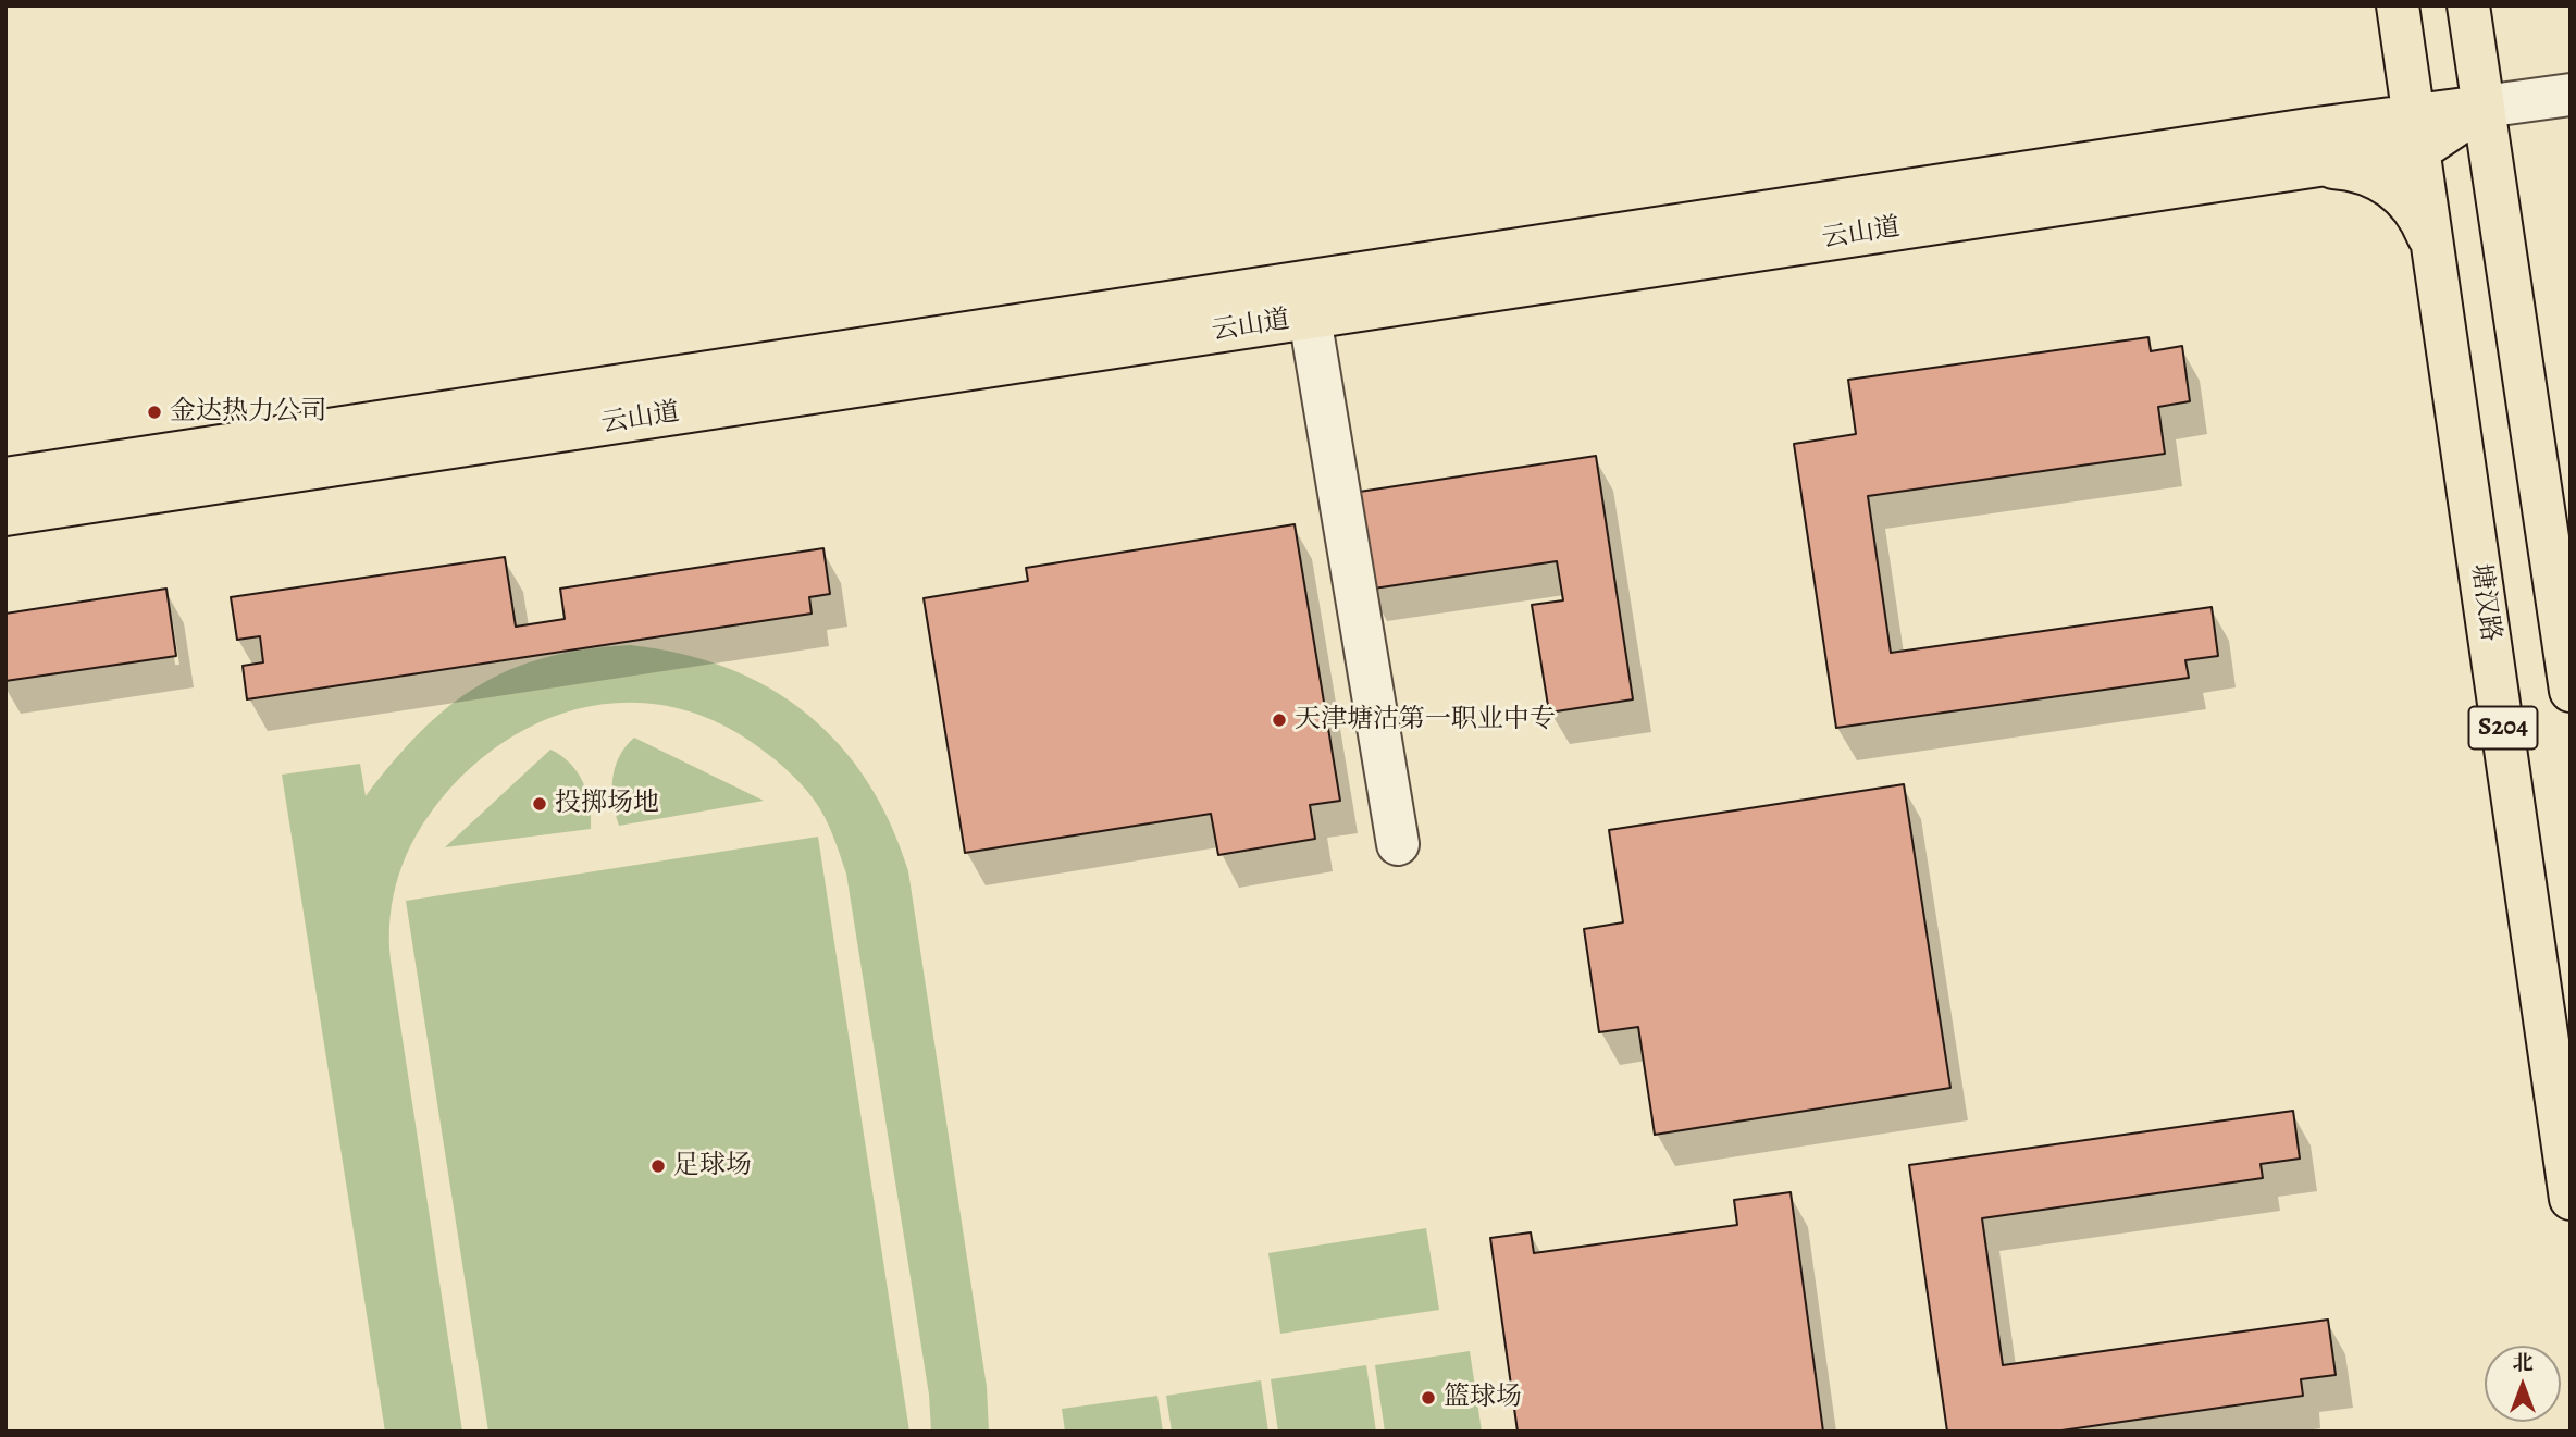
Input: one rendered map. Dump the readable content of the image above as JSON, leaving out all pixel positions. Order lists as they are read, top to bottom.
{
  "streets": {
    "main road": ["云山道", "塘汉路", "S204"]
  },
  "places": [
    "金达热力公司",
    "天津塘沽第一职业中专",
    "投掷场地",
    "足球场",
    "篮球场"
  ],
  "north": "top"
}
